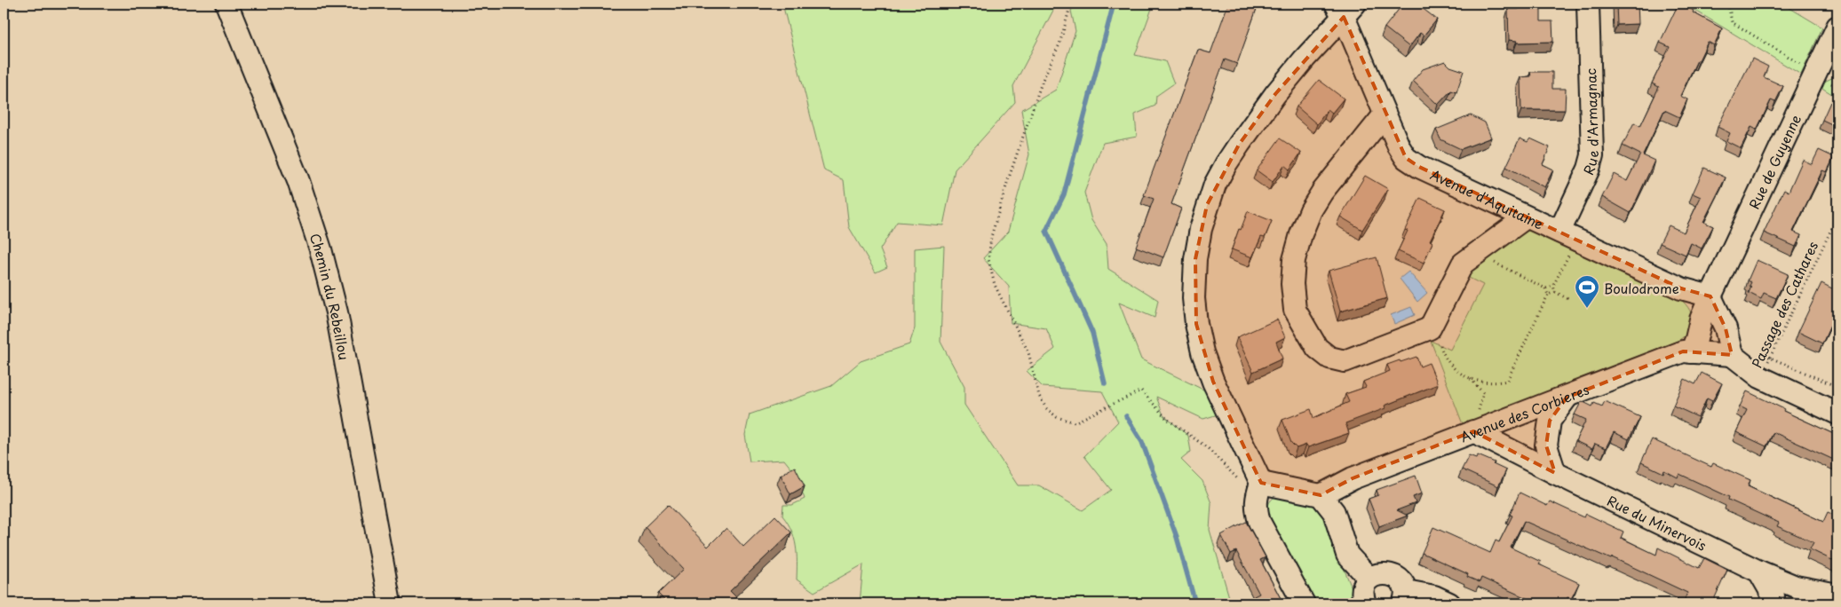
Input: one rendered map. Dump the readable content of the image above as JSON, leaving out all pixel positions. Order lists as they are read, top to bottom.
{
  "streets": {
    "street": [
      "Rue d'Armagnac",
      "Rue de Guyenne",
      "Avenue d'Aquitaine",
      "Chemin du Rebeillou",
      "Avenue des Corbieres",
      "Rue du Minervois"
    ],
    "path": ["Passage des Cathares"]
  },
  "crossings": [
    ["Rue d'Armagnac", "Avenue d'Aquitaine"],
    ["Rue de Guyenne", "Avenue d'Aquitaine"],
    ["Rue de Guyenne", "Avenue des Corbieres"],
    ["Avenue des Corbieres", "Rue du Minervois"]
  ],
  "places": {
    "sports": ["Boulodrome"]
  }
}
